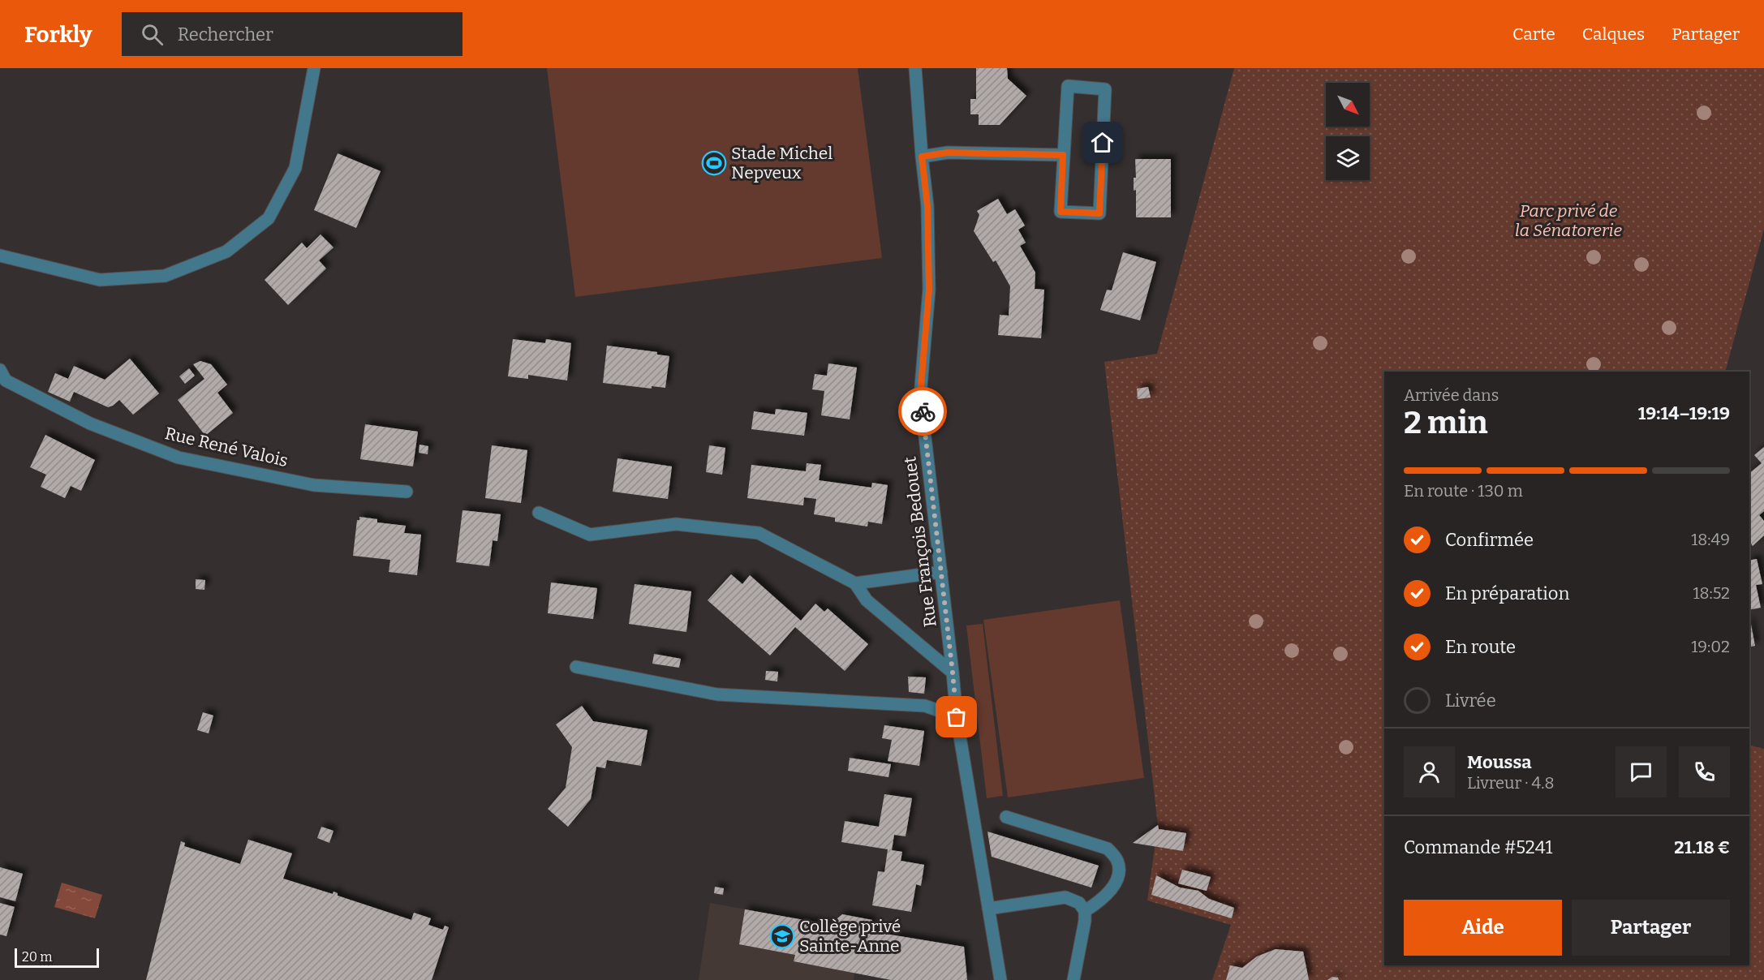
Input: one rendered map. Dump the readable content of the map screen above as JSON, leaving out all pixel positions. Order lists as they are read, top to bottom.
{
  "streets": {
    "street": ["Rue René Valois", "Rue François Bedouet"]
  },
  "parks": ["Parc privé de la Sénatorerie"],
  "places": {
    "sports": ["Stade Michel Nepveux"],
    "school or university": ["Collège privé Sainte-Anne"]
  },
  "scale_bar": "20 m",
  "north": "bottom right",
  "page": {
    "header": "Forkly",
    "search": "Rechercher",
    "nav": ["Carte", "Calques", "Partager"],
    "heading": ["2 min", "Arrivée dans", "19:14–19:19"],
    "panel": [
      "Moussa",
      "Livreur · 4.8",
      "Commande #5241",
      "21.18 €"
    ],
    "bar": "En route · 130 m",
    "list": [
      ["Confirmée", "18:49"],
      ["En préparation", "18:52"],
      ["En route", "19:02"],
      "Livrée"
    ],
    "buttons": ["Aide", "Partager"],
    "scale": "20 m"
  }
}
